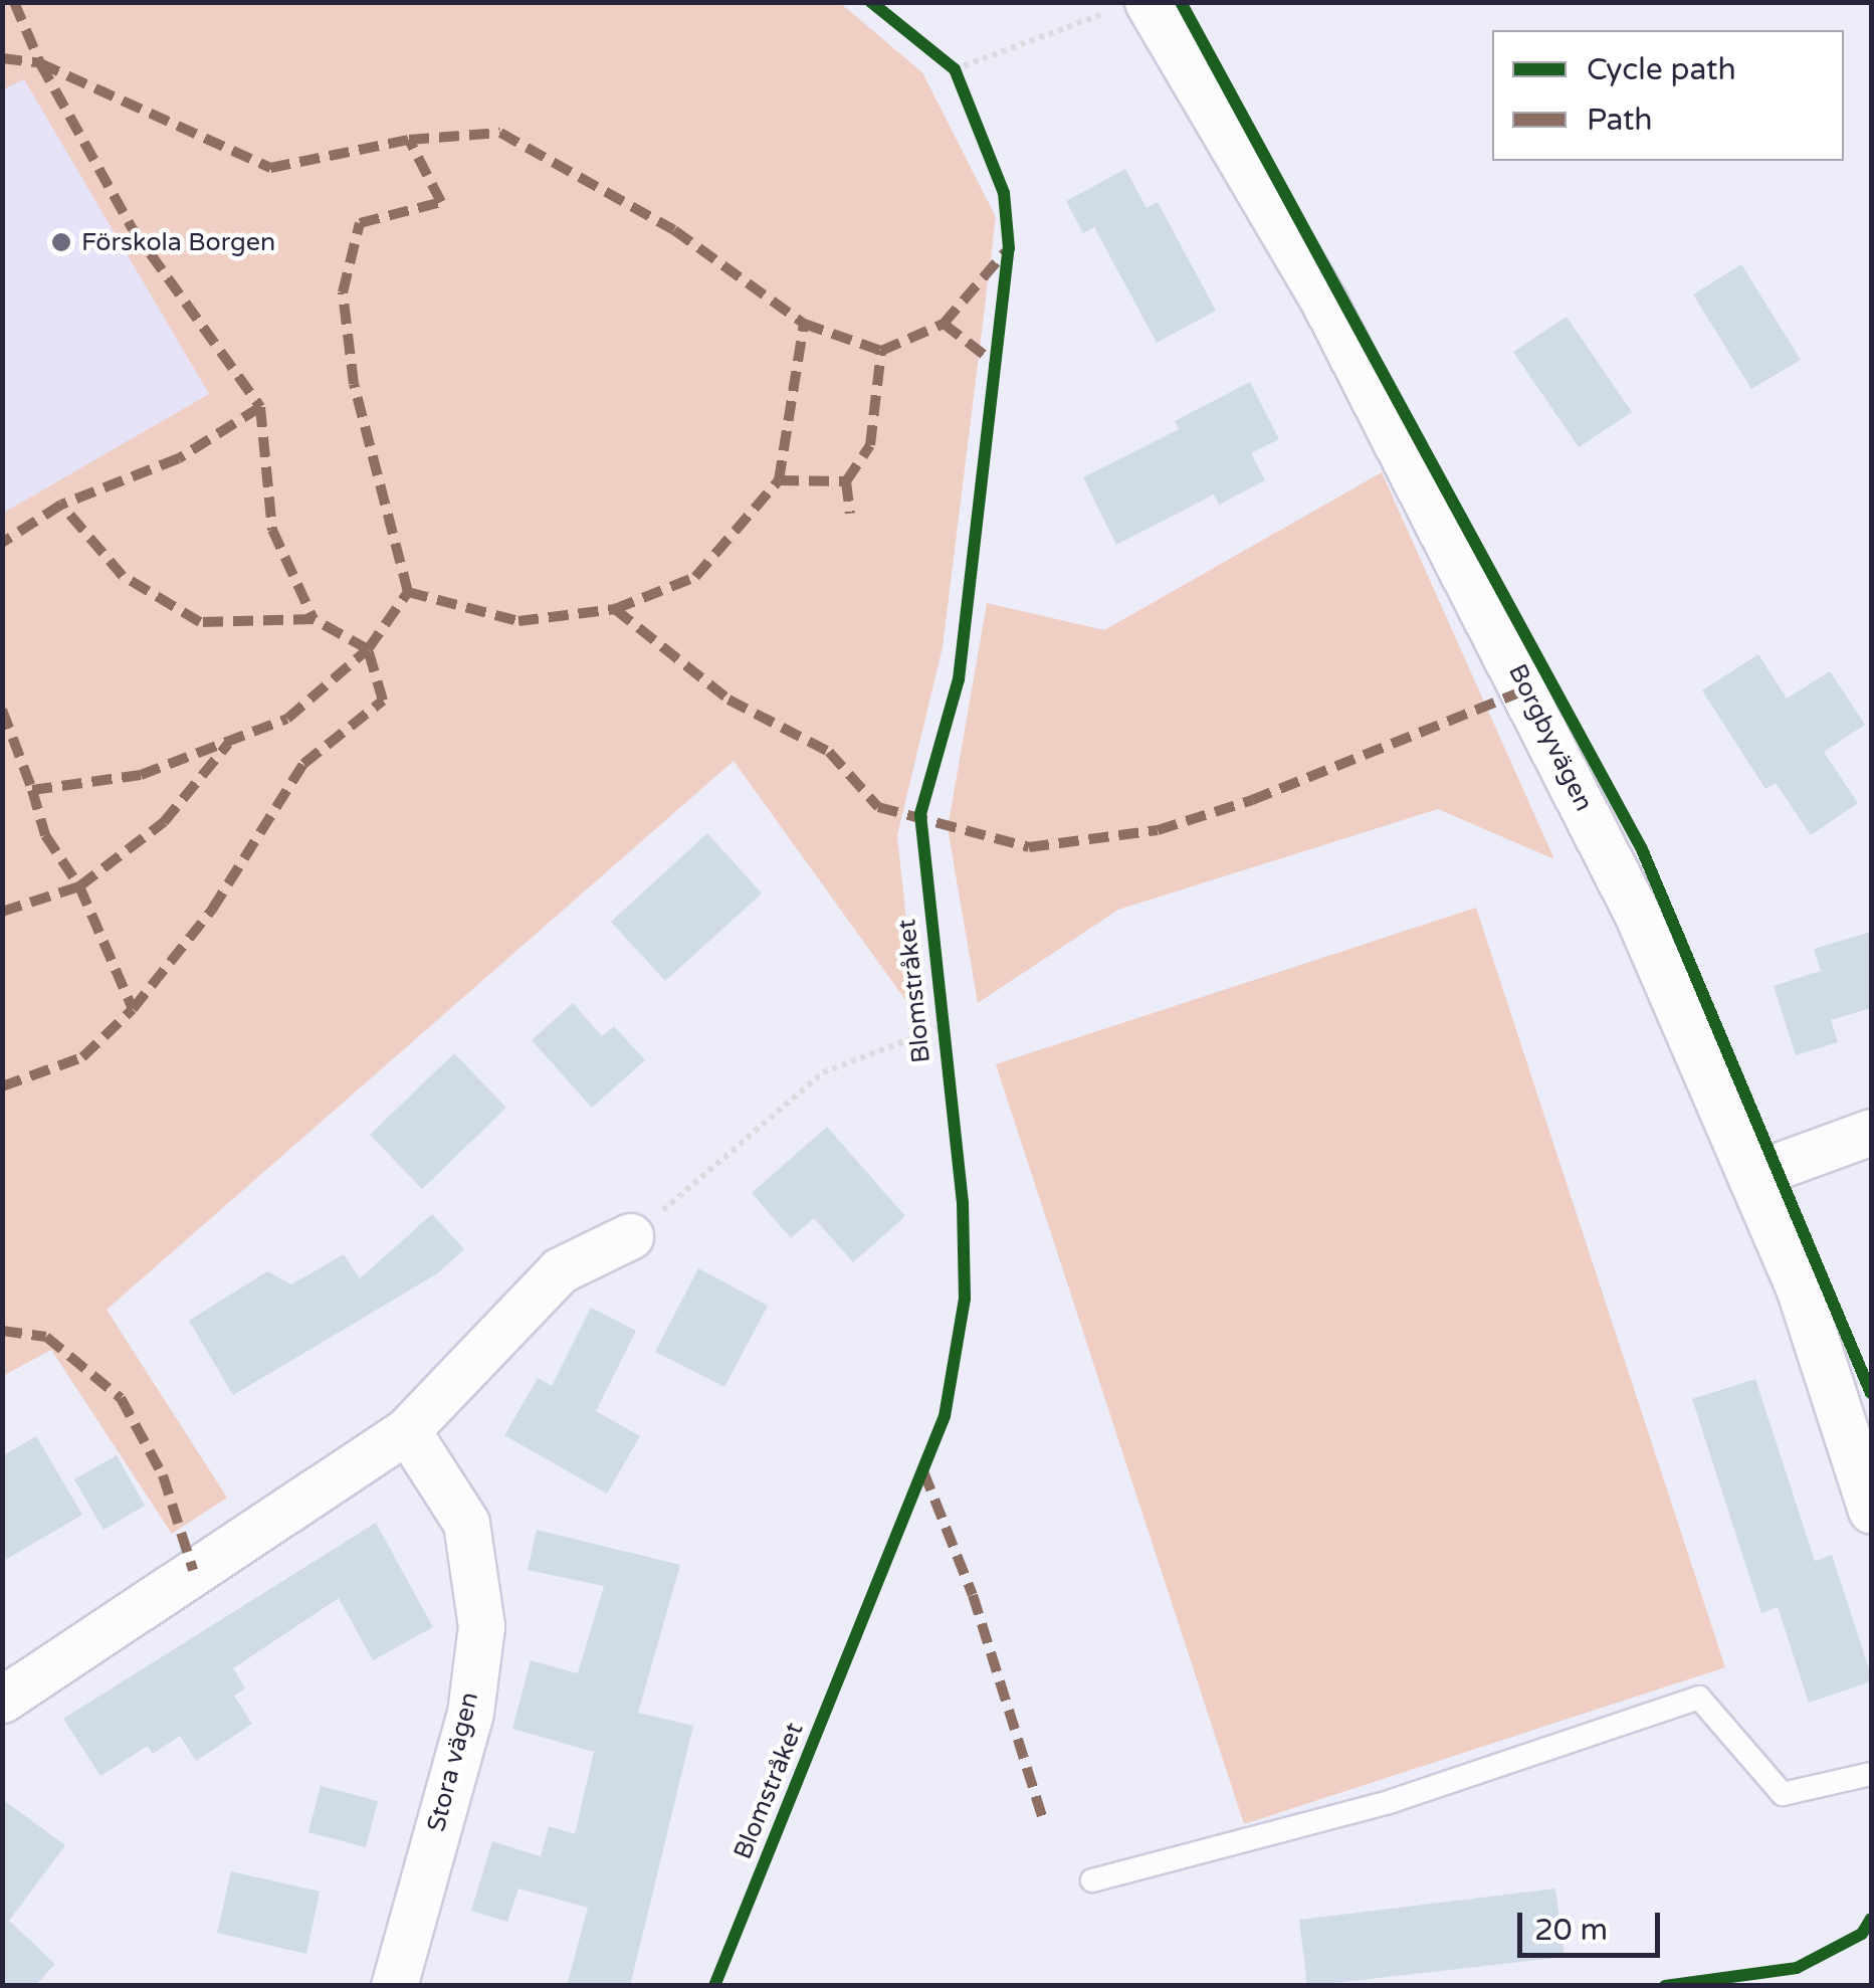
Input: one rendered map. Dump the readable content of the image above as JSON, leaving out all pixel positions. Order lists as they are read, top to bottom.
{
  "streets": {
    "street": ["Borgbyvägen", "Stora vägen"],
    "cycle path": ["Blomstråket"]
  },
  "places": ["Förskola Borgen"],
  "legend": ["Cycle path", "Path"],
  "scale_bar": "20 m"
}
